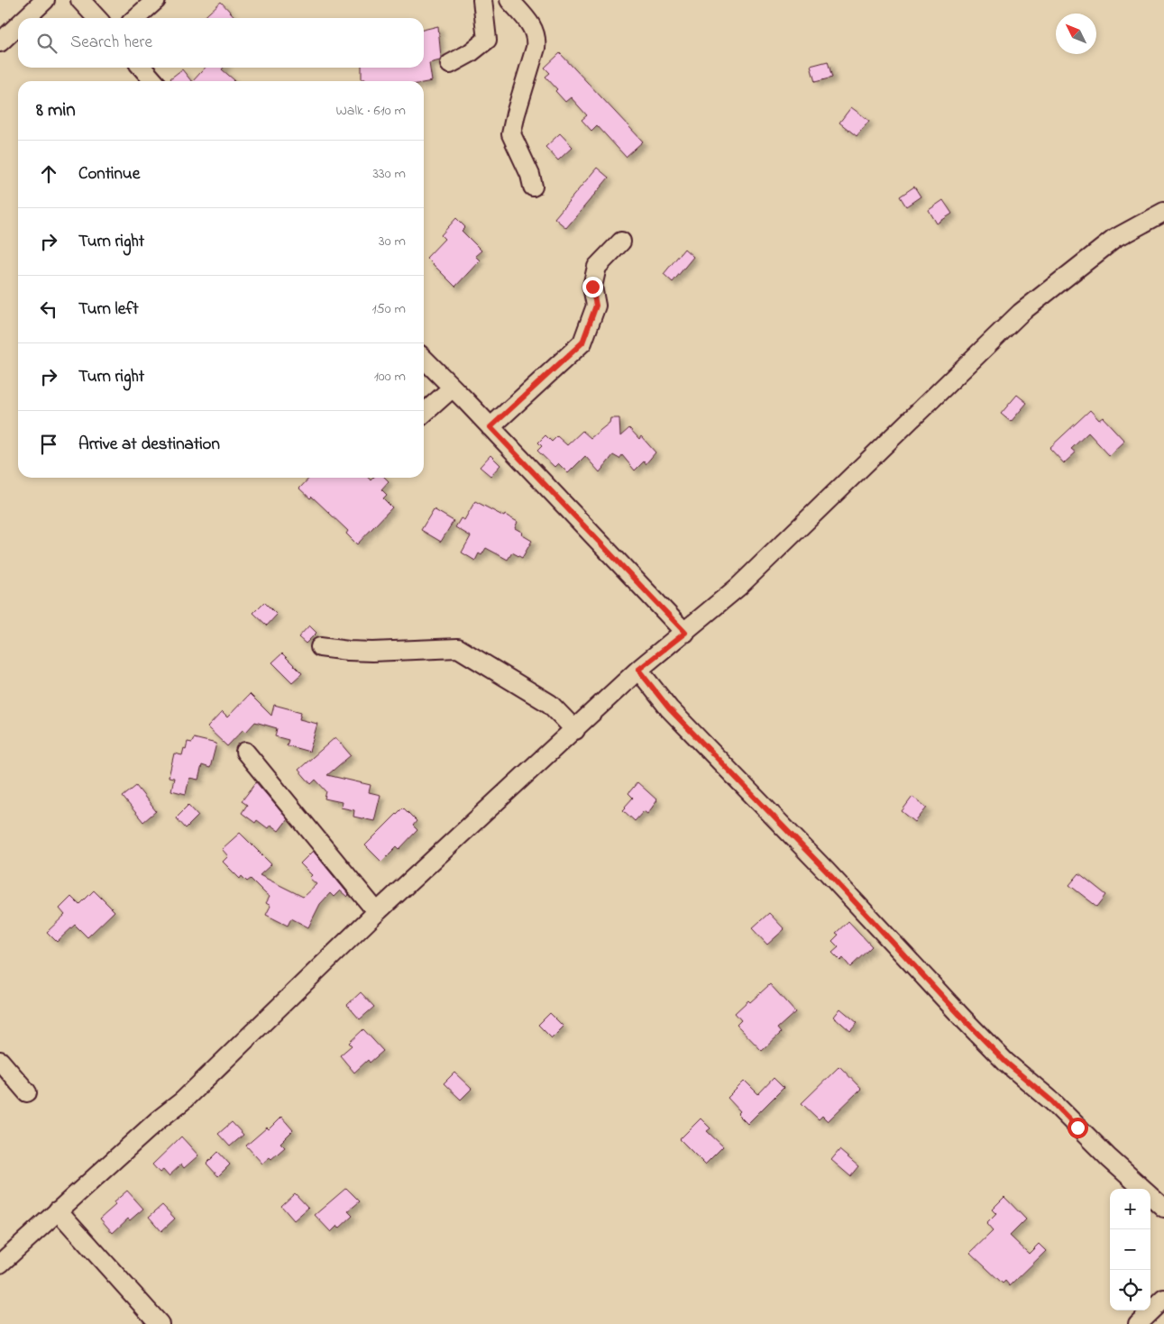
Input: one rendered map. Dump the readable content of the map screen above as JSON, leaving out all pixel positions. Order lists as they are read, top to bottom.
{
  "north": "top left",
  "page": {
    "search": "Search here",
    "heading": ["8 min", "Walk · 610 m"],
    "list": [
      ["Continue", "330 m"],
      ["Turn right", "30 m"],
      ["Turn left", "150 m"],
      ["Turn right", "100 m"],
      "Arrive at destination"
    ],
    "map_buttons": ["+", "−"]
  }
}
